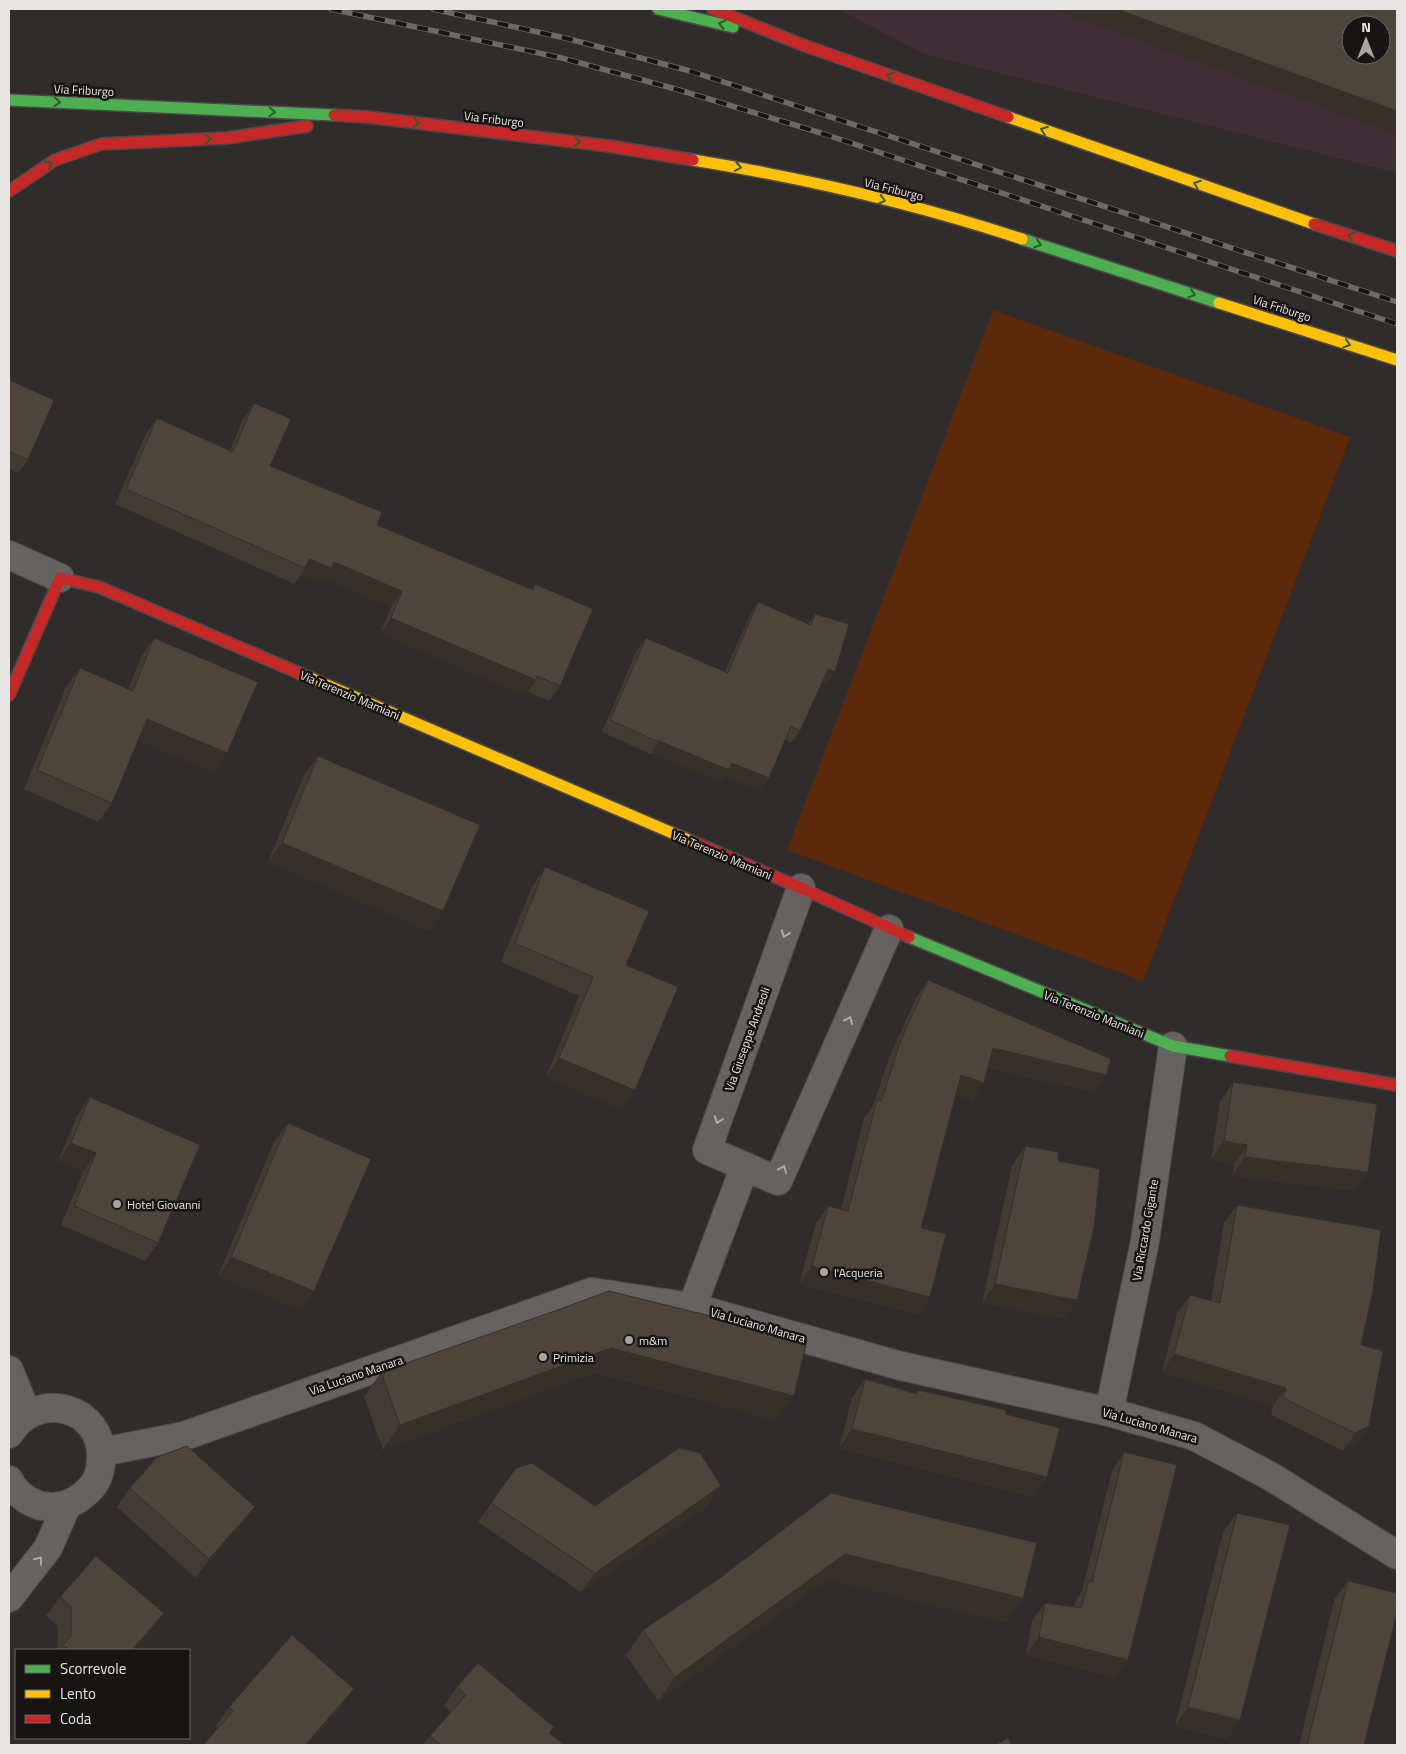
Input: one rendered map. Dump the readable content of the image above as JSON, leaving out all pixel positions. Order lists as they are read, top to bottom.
{
  "streets": {
    "main road": ["Via Friburgo", "Via Terenzio Mamiani"],
    "street": ["Via Giuseppe Andreoli", "Via Riccardo Gigante", "Via Luciano Manara"]
  },
  "crossings": [
    ["Via Terenzio Mamiani", "Via Giuseppe Andreoli"],
    ["Via Terenzio Mamiani", "Via Riccardo Gigante"],
    ["Via Riccardo Gigante", "Via Luciano Manara"]
  ],
  "one_way": ["Via Friburgo"],
  "places": [
    "Hotel Giovanni",
    "l'Acqueria",
    "m&m",
    "Primizia"
  ],
  "legend": ["Scorrevole", "Lento", "Coda"],
  "north": "top"
}
